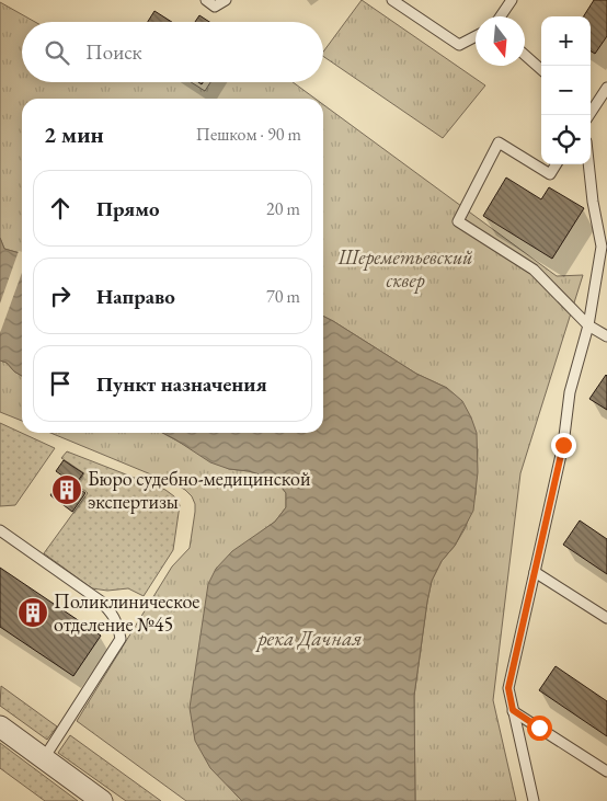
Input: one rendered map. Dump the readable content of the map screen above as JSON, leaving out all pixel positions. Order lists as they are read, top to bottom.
{
  "water": ["река Дачная"],
  "parks": ["Шереметьевский сквер"],
  "places": {
    "building": ["Бюро судебно-медицинской экспертизы", "Поликлиническое отделение №45"]
  },
  "north": "bottom",
  "page": {
    "map_buttons": ["+", "−"],
    "search": "Поиск",
    "heading": ["2 мин", "Пешком · 90 m"],
    "list": [
      ["Прямо", "20 m"],
      ["Направо", "70 m"],
      "Пункт назначения"
    ]
  }
}
